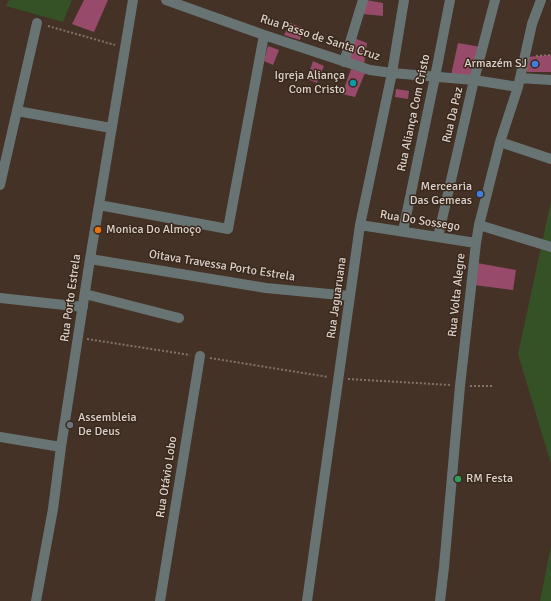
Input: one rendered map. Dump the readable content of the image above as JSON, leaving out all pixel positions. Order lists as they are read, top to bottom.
{
  "streets": {
    "street": [
      "Rua Passo de Santa Cruz",
      "Rua Aliança Com Cristo",
      "Rua Da Paz",
      "Rua Do Sossego",
      "Oitava Travessa Porto Estrela",
      "Rua Volta Alegre",
      "Rua Porto Estrela",
      "Rua Jaguaruana",
      "Rua Otávio Lobo"
    ]
  },
  "crossings": [
    ["Rua Passo de Santa Cruz", "Rua Aliança Com Cristo"],
    ["Rua Passo de Santa Cruz", "Rua Da Paz"],
    ["Rua Passo de Santa Cruz", "Rua Volta Alegre"],
    ["Rua Passo de Santa Cruz", "Rua Jaguaruana"],
    ["Rua Aliança Com Cristo", "Rua Do Sossego"],
    ["Rua Da Paz", "Rua Do Sossego"],
    ["Rua Do Sossego", "Rua Volta Alegre"],
    ["Rua Do Sossego", "Rua Jaguaruana"],
    ["Oitava Travessa Porto Estrela", "Rua Porto Estrela"],
    ["Oitava Travessa Porto Estrela", "Rua Jaguaruana"]
  ],
  "places": [
    "Armazém SJ",
    "Igreja Aliança Com Cristo",
    "Mercearia Das Gemeas",
    "Monica Do Almoço",
    "Assembleia De Deus",
    "RM Festa"
  ]
}
